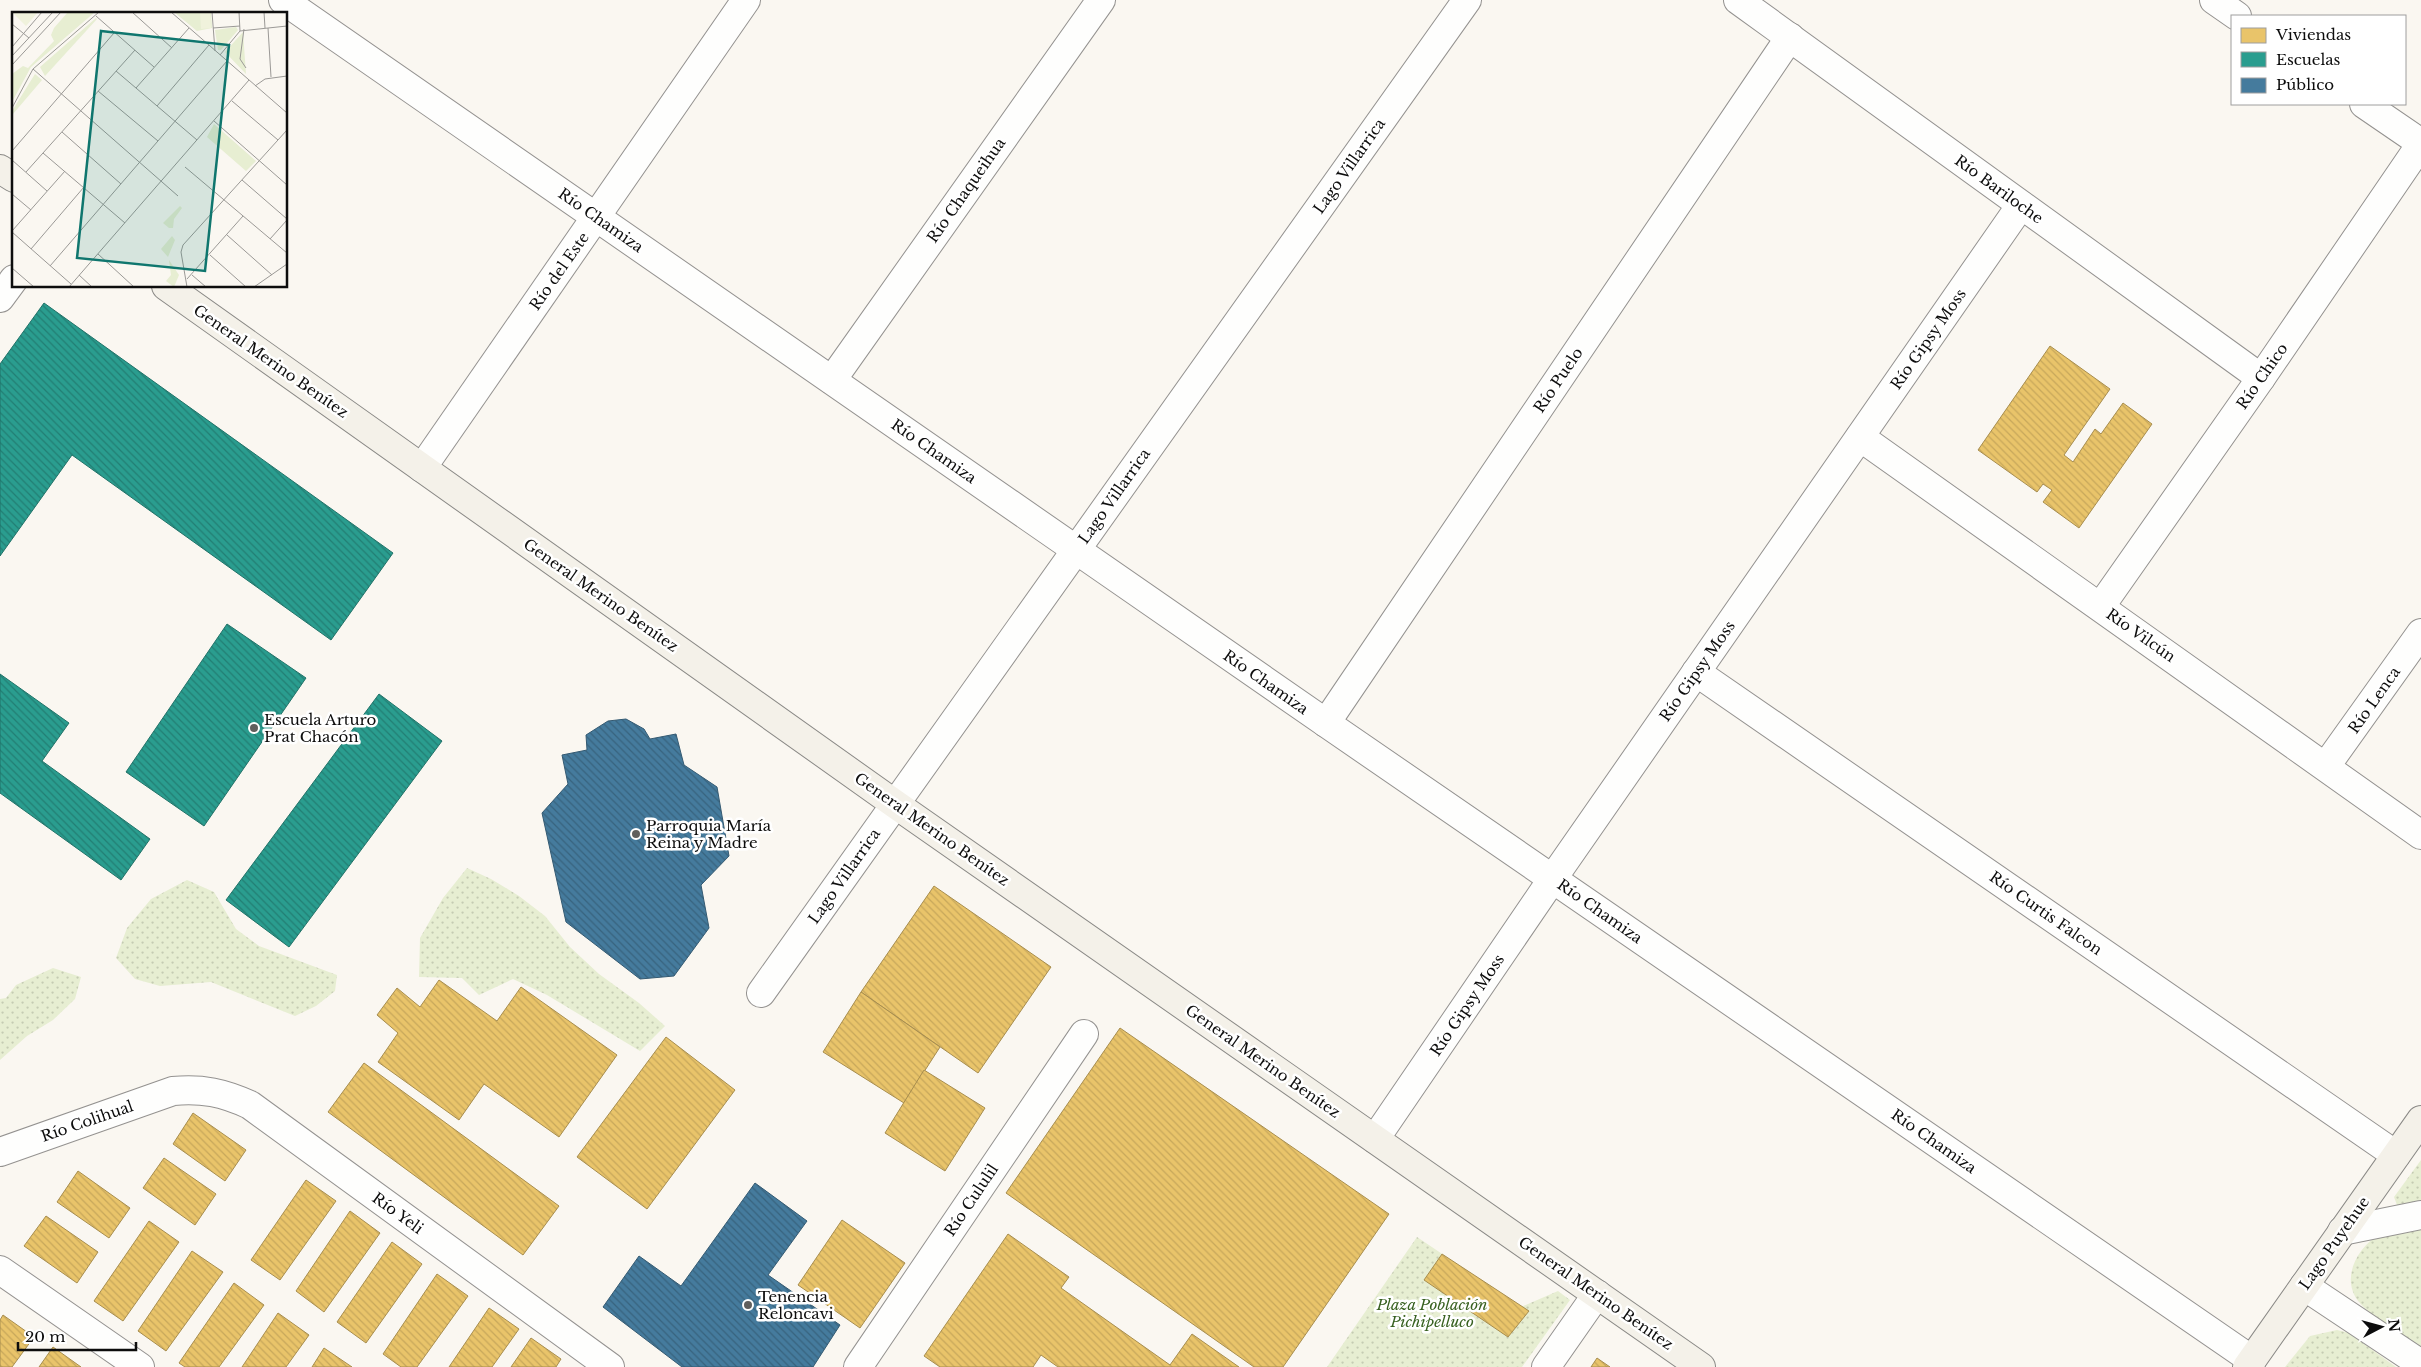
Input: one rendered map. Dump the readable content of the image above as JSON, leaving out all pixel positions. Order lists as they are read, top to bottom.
{
  "streets": {
    "street": [
      "Lago Villarrica",
      "Río Bariloche",
      "Río Chaqueihua",
      "Río Chamiza",
      "Río del Este",
      "Río Gipsy Moss",
      "General Merino Benítez",
      "Río Chico",
      "Río Puelo",
      "Río Vilcún",
      "Río Lenca",
      "Río Curtis Falcon",
      "Río Colihual",
      "Río Cululil",
      "Río Yeli",
      "Lago Puyehue"
    ]
  },
  "crossings": [
    ["Lago Villarrica", "Río Chamiza"],
    ["Lago Villarrica", "General Merino Benítez"],
    ["Río Bariloche", "Río Gipsy Moss"],
    ["Río Bariloche", "Río Chico"],
    ["Río Bariloche", "Río Puelo"],
    ["Río Chaqueihua", "Río Chamiza"],
    ["Río Chamiza", "Río del Este"],
    ["Río Chamiza", "Río Gipsy Moss"],
    ["Río Chamiza", "Río Puelo"],
    ["Río Chamiza", "Lago Puyehue"],
    ["Río del Este", "General Merino Benítez"],
    ["Río Gipsy Moss", "General Merino Benítez"],
    ["Río Gipsy Moss", "Río Vilcún"],
    ["Río Gipsy Moss", "Río Curtis Falcon"],
    ["Río Chico", "Río Vilcún"],
    ["Río Vilcún", "Río Lenca"],
    ["Río Curtis Falcon", "Lago Puyehue"],
    ["Río Colihual", "Río Yeli"]
  ],
  "parks": ["Plaza Población Pichipelluco"],
  "places": ["Escuela Arturo Prat Chacón", "Parroquia María Reina y Madre", "Tenencia Reloncavi"],
  "legend": ["Viviendas", "Escuelas", "Público"],
  "scale_bar": "20 m",
  "north": "right"
}
